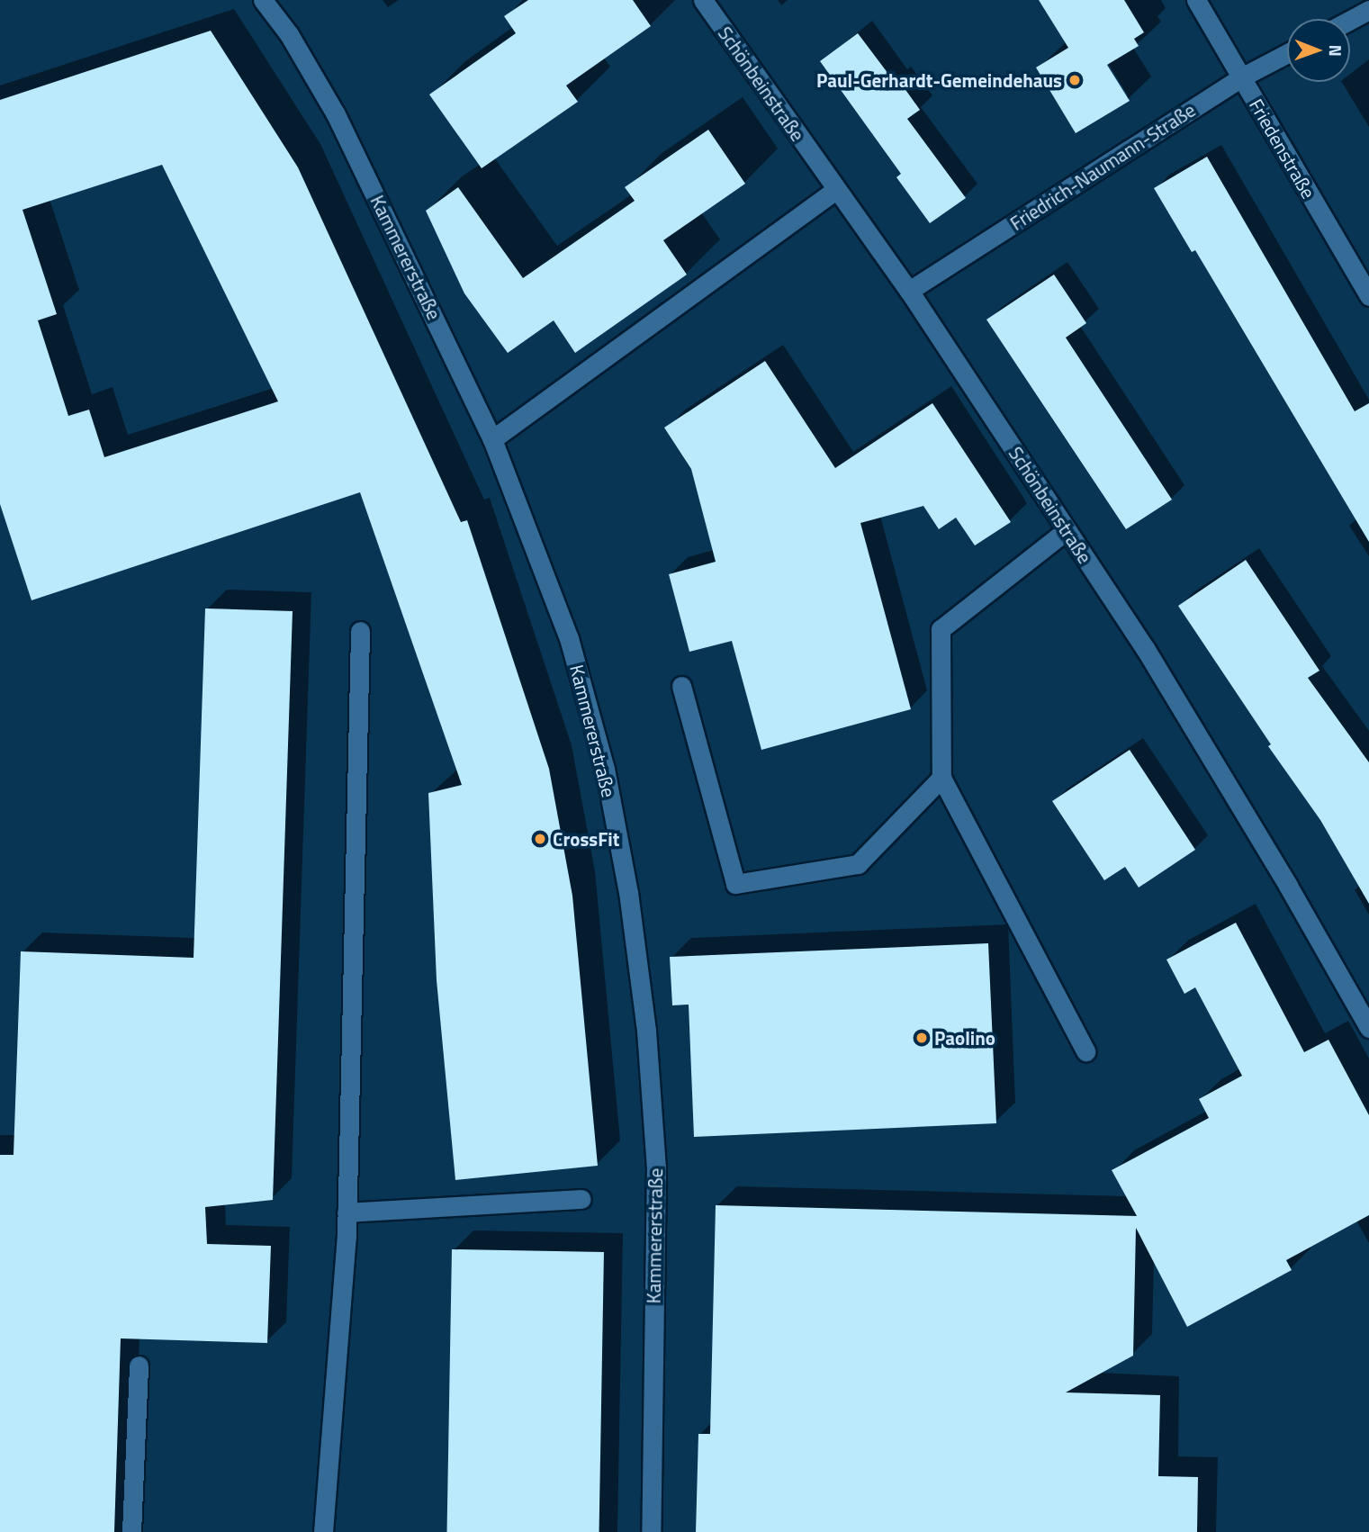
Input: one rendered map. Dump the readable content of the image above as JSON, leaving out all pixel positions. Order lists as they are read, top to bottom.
{
  "streets": {
    "street": [
      "Schönbeinstraße",
      "Friedenstraße",
      "Friedrich-Naumann-Straße",
      "Kammererstraße"
    ]
  },
  "crossings": [
    ["Schönbeinstraße", "Friedrich-Naumann-Straße"],
    ["Friedenstraße", "Friedrich-Naumann-Straße"]
  ],
  "places": ["Paul-Gerhardt-Gemeindehaus", "CrossFit", "Paolino"],
  "north": "right"
}
